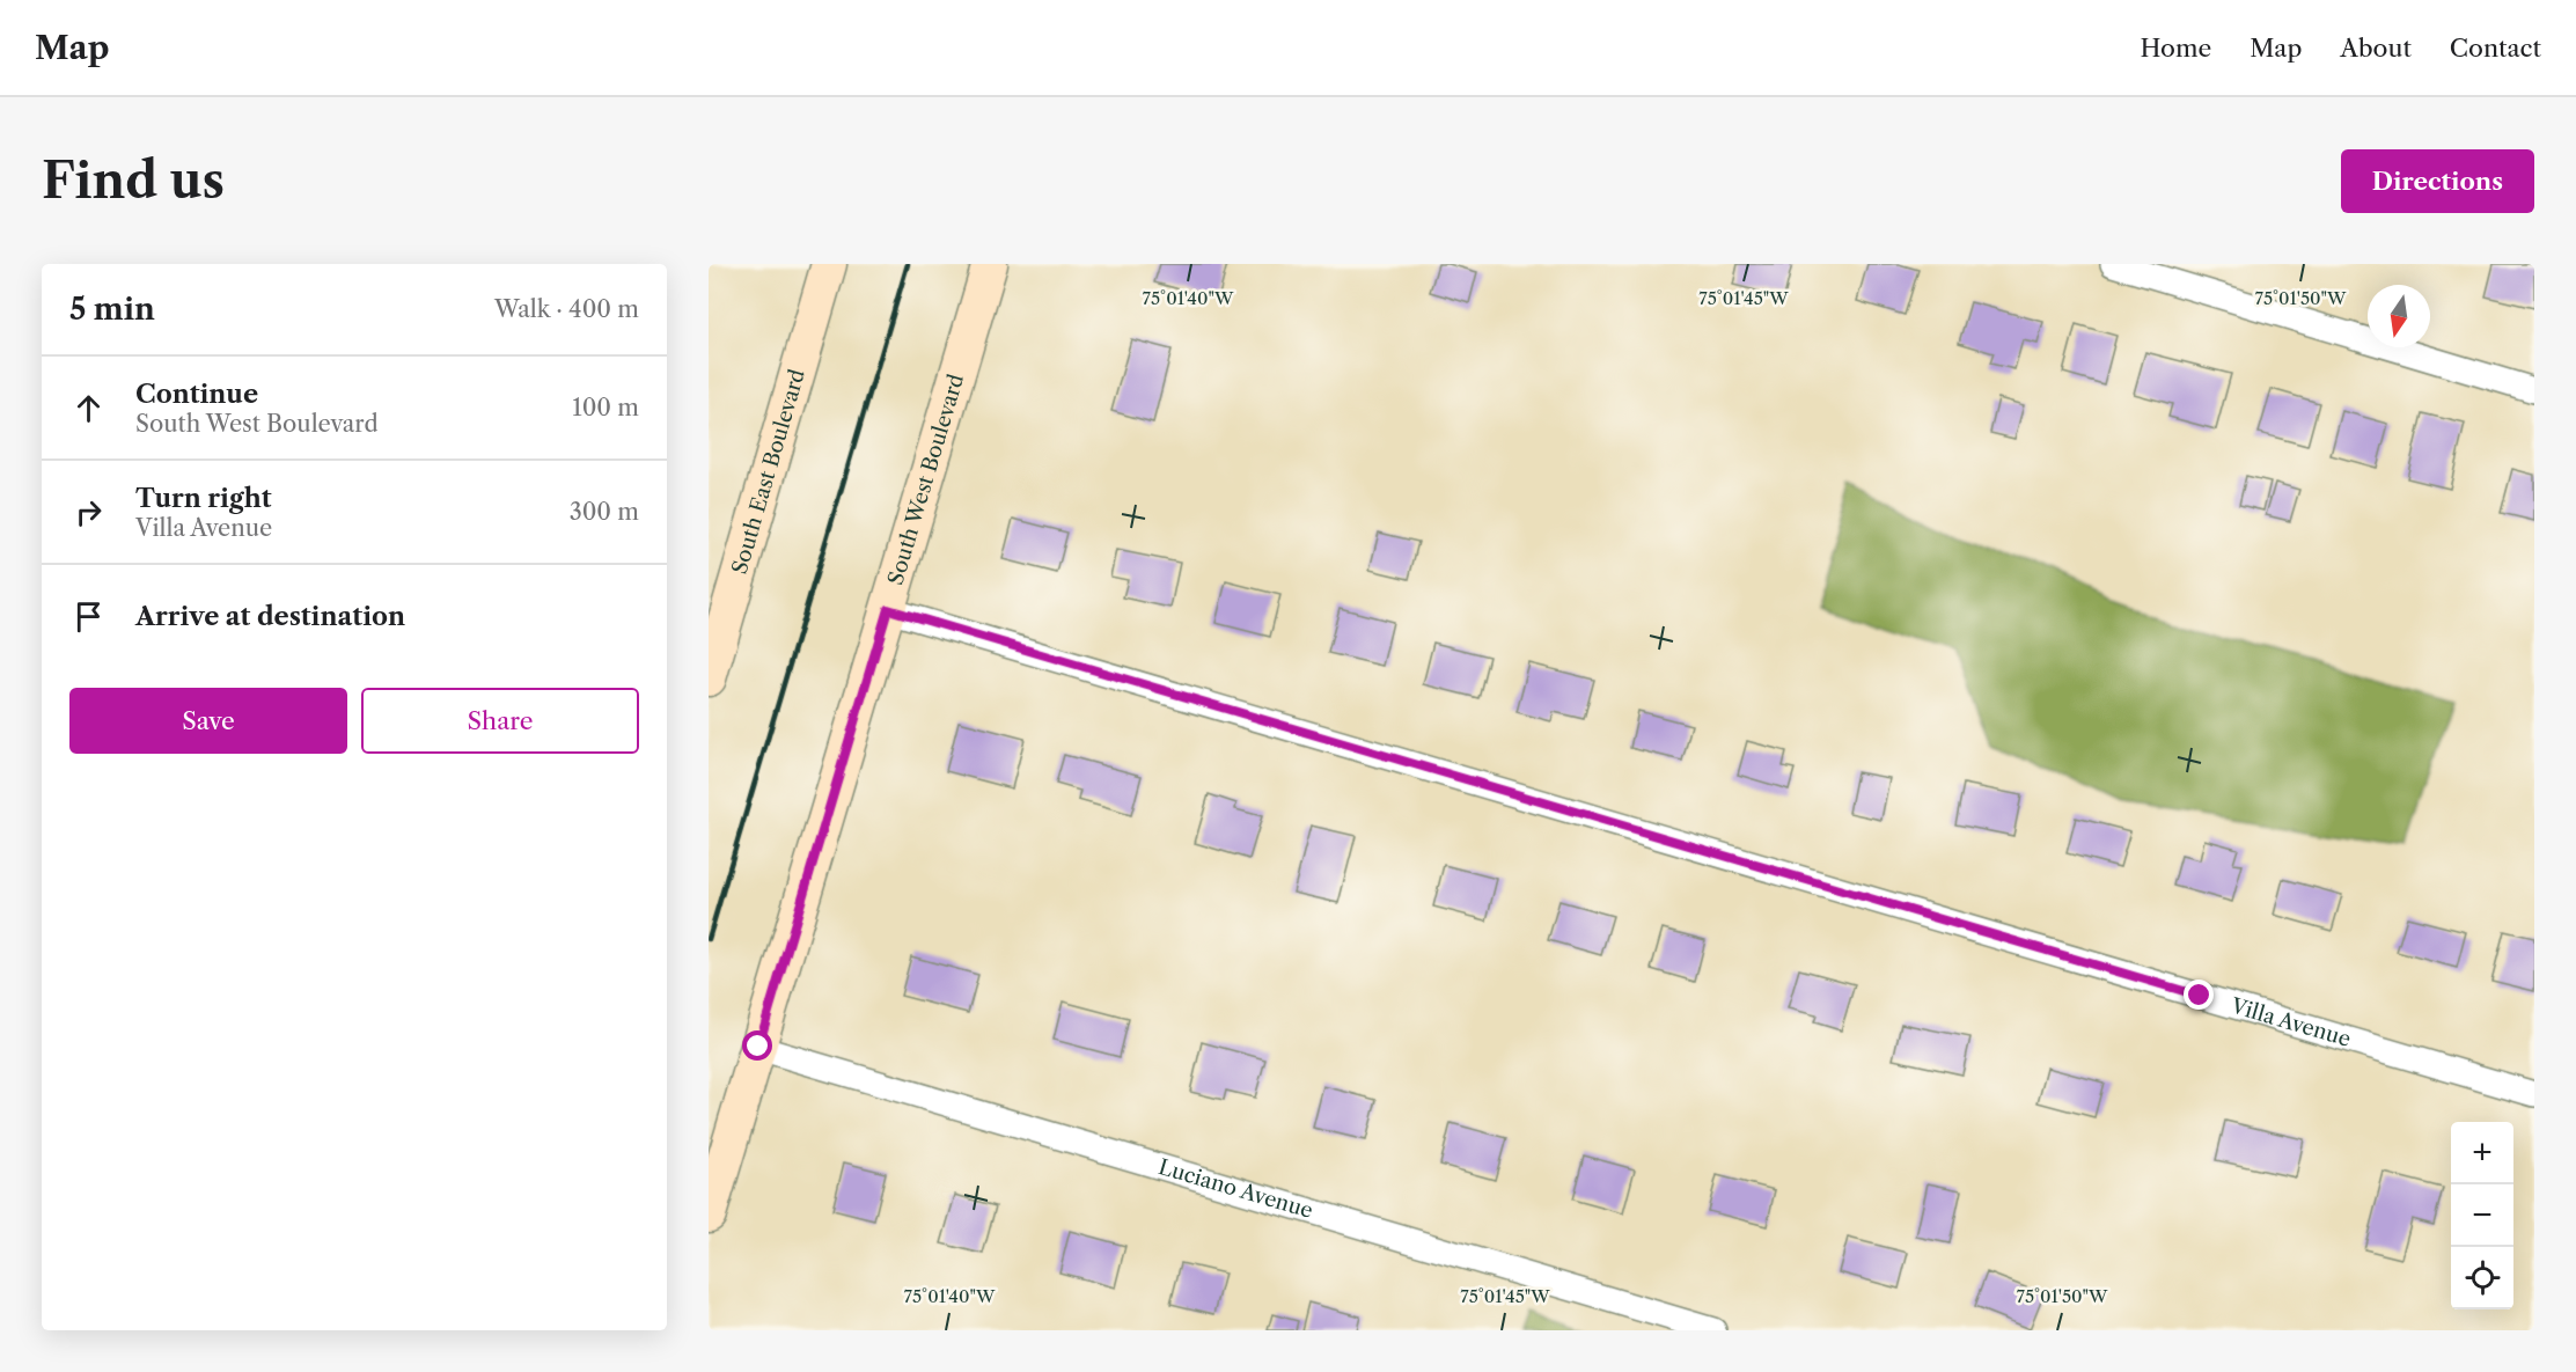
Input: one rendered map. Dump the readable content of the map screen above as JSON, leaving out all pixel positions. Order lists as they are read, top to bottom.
{
  "streets": {
    "main road": ["South East Boulevard", "South West Boulevard"],
    "street": ["Villa Avenue", "Luciano Avenue"]
  },
  "crossings": [
    ["South West Boulevard", "Villa Avenue"],
    ["South West Boulevard", "Luciano Avenue"]
  ],
  "north": "bottom",
  "page": {
    "header": "Map",
    "nav": [
      "Home",
      "Map",
      "About",
      "Contact"
    ],
    "buttons": [
      "Directions",
      ["Save", "Share"]
    ],
    "title": "Find us",
    "heading": ["5 min", "Walk · 400 m"],
    "list": [
      ["Continue", "South West Boulevard", "100 m"],
      ["Turn right", "Villa Avenue", "300 m"],
      "Arrive at destination"
    ],
    "map_buttons": ["+", "−"]
  },
  "coordinates": ["75°01'40\"W", "75°01'45\"W", "75°01'50\"W"]
}
